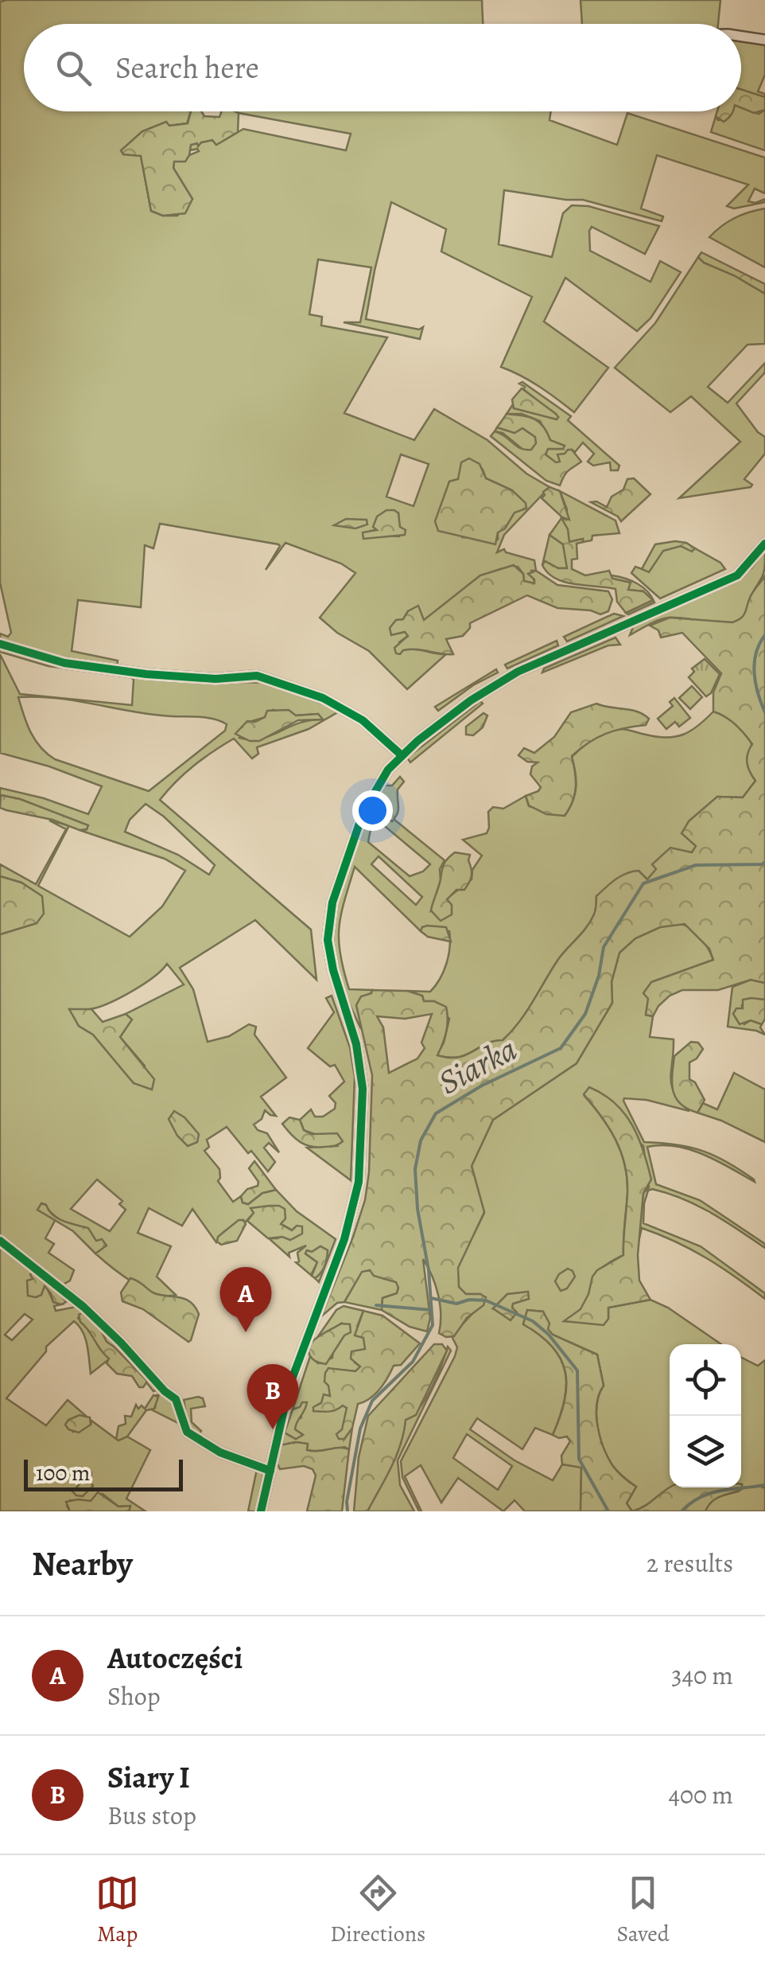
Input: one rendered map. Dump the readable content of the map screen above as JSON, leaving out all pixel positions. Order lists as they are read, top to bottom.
{
  "water": ["Siarka"],
  "scale_bar": "100 m",
  "page": {
    "search": "Search here",
    "pins": ["A", "B"],
    "scale": "100 m",
    "heading": ["Nearby", "2 results"],
    "list": [
      {
        "mark": "A",
        "name": "Autoczęści",
        "note": "Shop",
        "value": "340 m"
      },
      {
        "mark": "B",
        "name": "Siary I",
        "note": "Bus stop",
        "value": "400 m"
      }
    ],
    "nav": ["Map", "Directions", "Saved"]
  }
}
